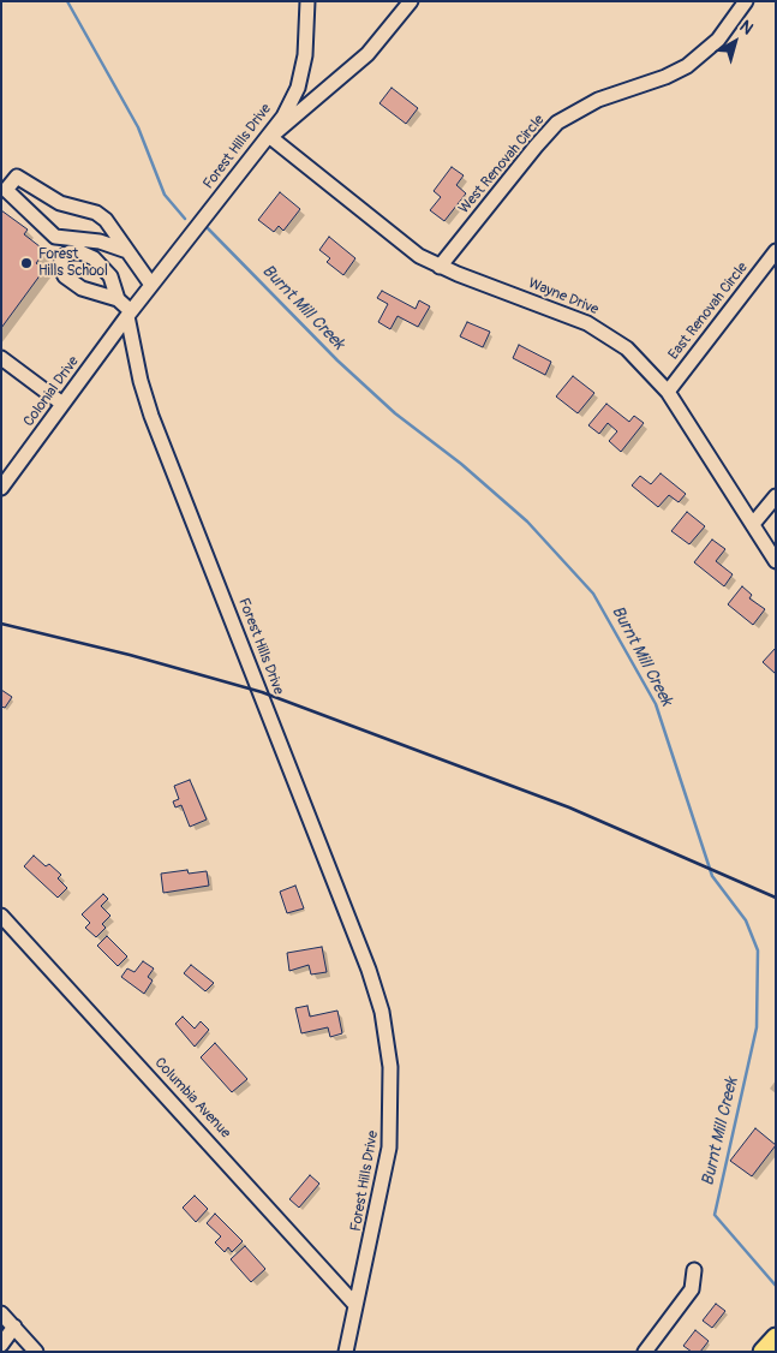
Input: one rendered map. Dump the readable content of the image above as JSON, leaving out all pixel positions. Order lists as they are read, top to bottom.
{
  "streets": {
    "street": [
      "Forest Hills Drive",
      "West Renovah Circle",
      "Wayne Drive",
      "East Renovah Circle",
      "Colonial Drive",
      "Columbia Avenue"
    ]
  },
  "crossings": [
    ["Forest Hills Drive", "Wayne Drive"],
    ["Forest Hills Drive", "Colonial Drive"],
    ["Forest Hills Drive", "Columbia Avenue"],
    ["West Renovah Circle", "Wayne Drive"],
    ["Wayne Drive", "East Renovah Circle"]
  ],
  "water": ["Burnt Mill Creek"],
  "places": ["Forest Hills School"],
  "north": "top right"
}
